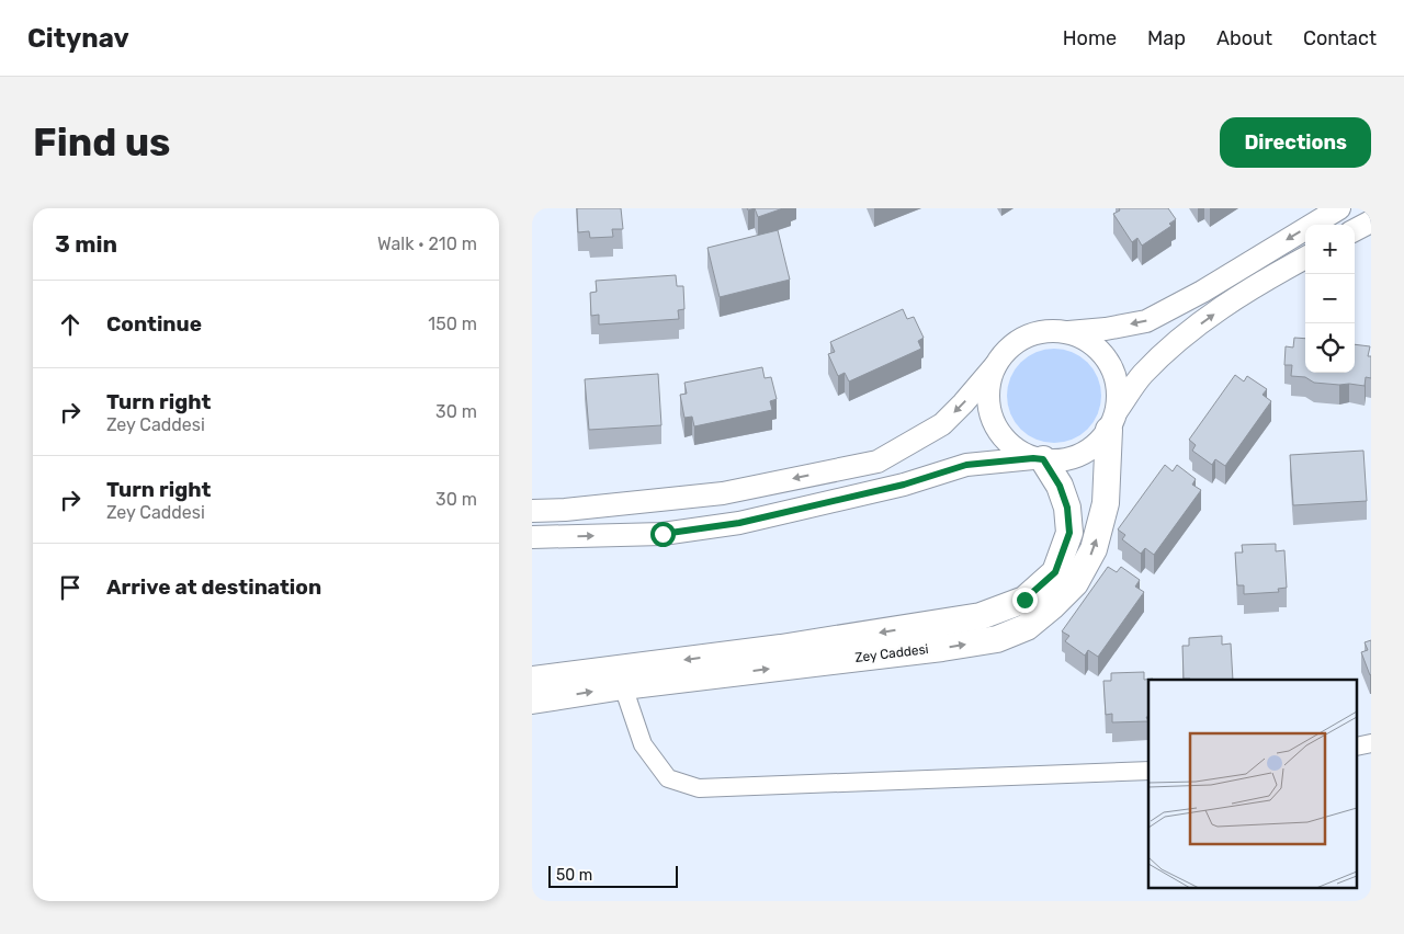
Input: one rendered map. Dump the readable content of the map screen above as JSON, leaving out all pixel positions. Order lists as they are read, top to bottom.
{
  "streets": {
    "main road": ["Zey Caddesi"]
  },
  "scale_bar": "50 m",
  "page": {
    "header": "Citynav",
    "nav": [
      "Home",
      "Map",
      "About",
      "Contact"
    ],
    "buttons": "Directions",
    "title": "Find us",
    "heading": ["3 min", "Walk · 210 m"],
    "map_buttons": ["+", "−"],
    "list": [
      ["Continue", "150 m"],
      ["Turn right", "Zey Caddesi", "30 m"],
      ["Turn right", "Zey Caddesi", "30 m"],
      "Arrive at destination"
    ],
    "scale": "50 m"
  }
}
